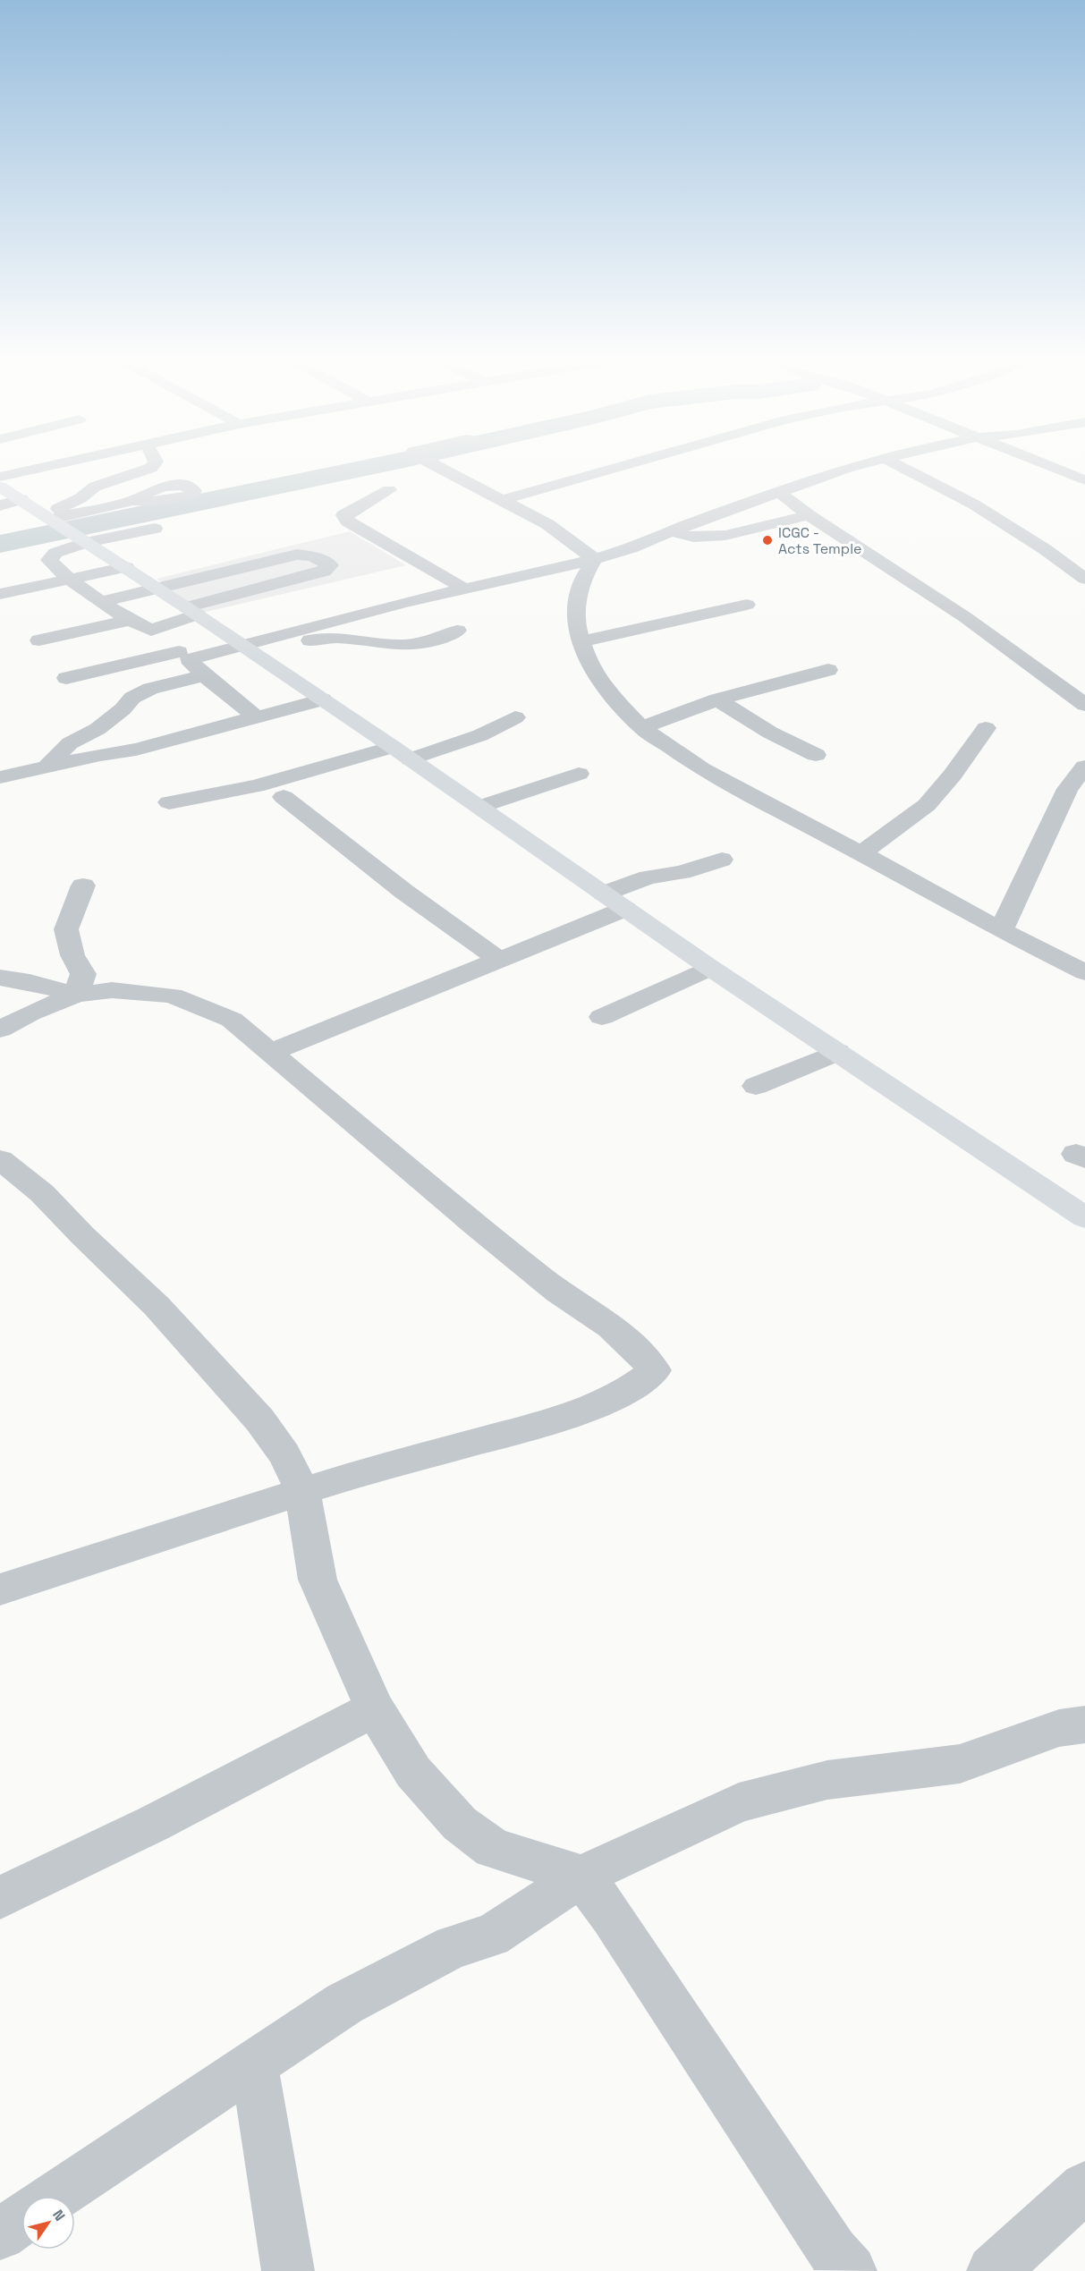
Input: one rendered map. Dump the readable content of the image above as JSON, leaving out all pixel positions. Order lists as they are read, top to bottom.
{
  "places": ["ICGC - Acts Temple"],
  "north": "top right"
}
